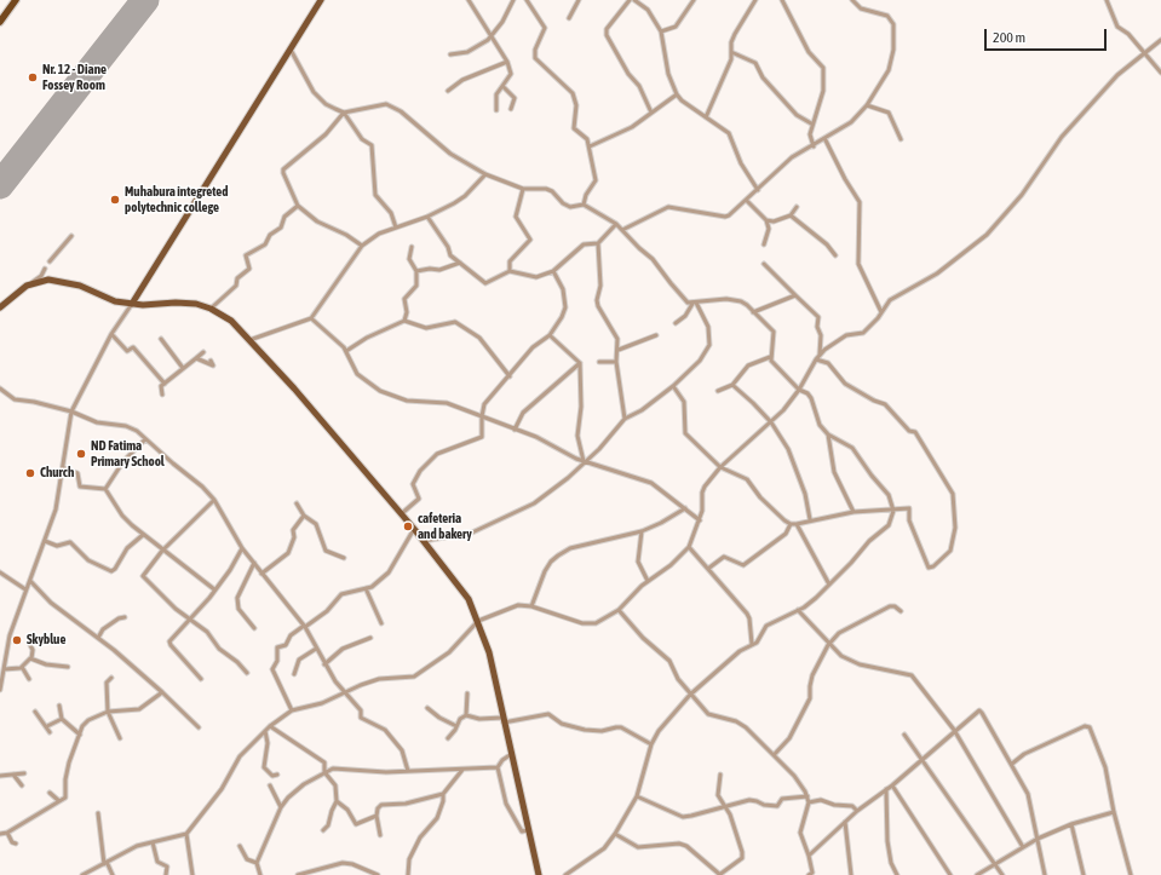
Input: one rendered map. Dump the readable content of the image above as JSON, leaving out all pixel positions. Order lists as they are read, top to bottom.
{
  "places": [
    "Nr. 12 - Diane Fossey Room",
    "Muhabura integreted polytechnic college",
    "ND Fatima Primary School",
    "Church",
    "cafeteria and bakery",
    "Skyblue"
  ],
  "scale_bar": "200 m"
}
